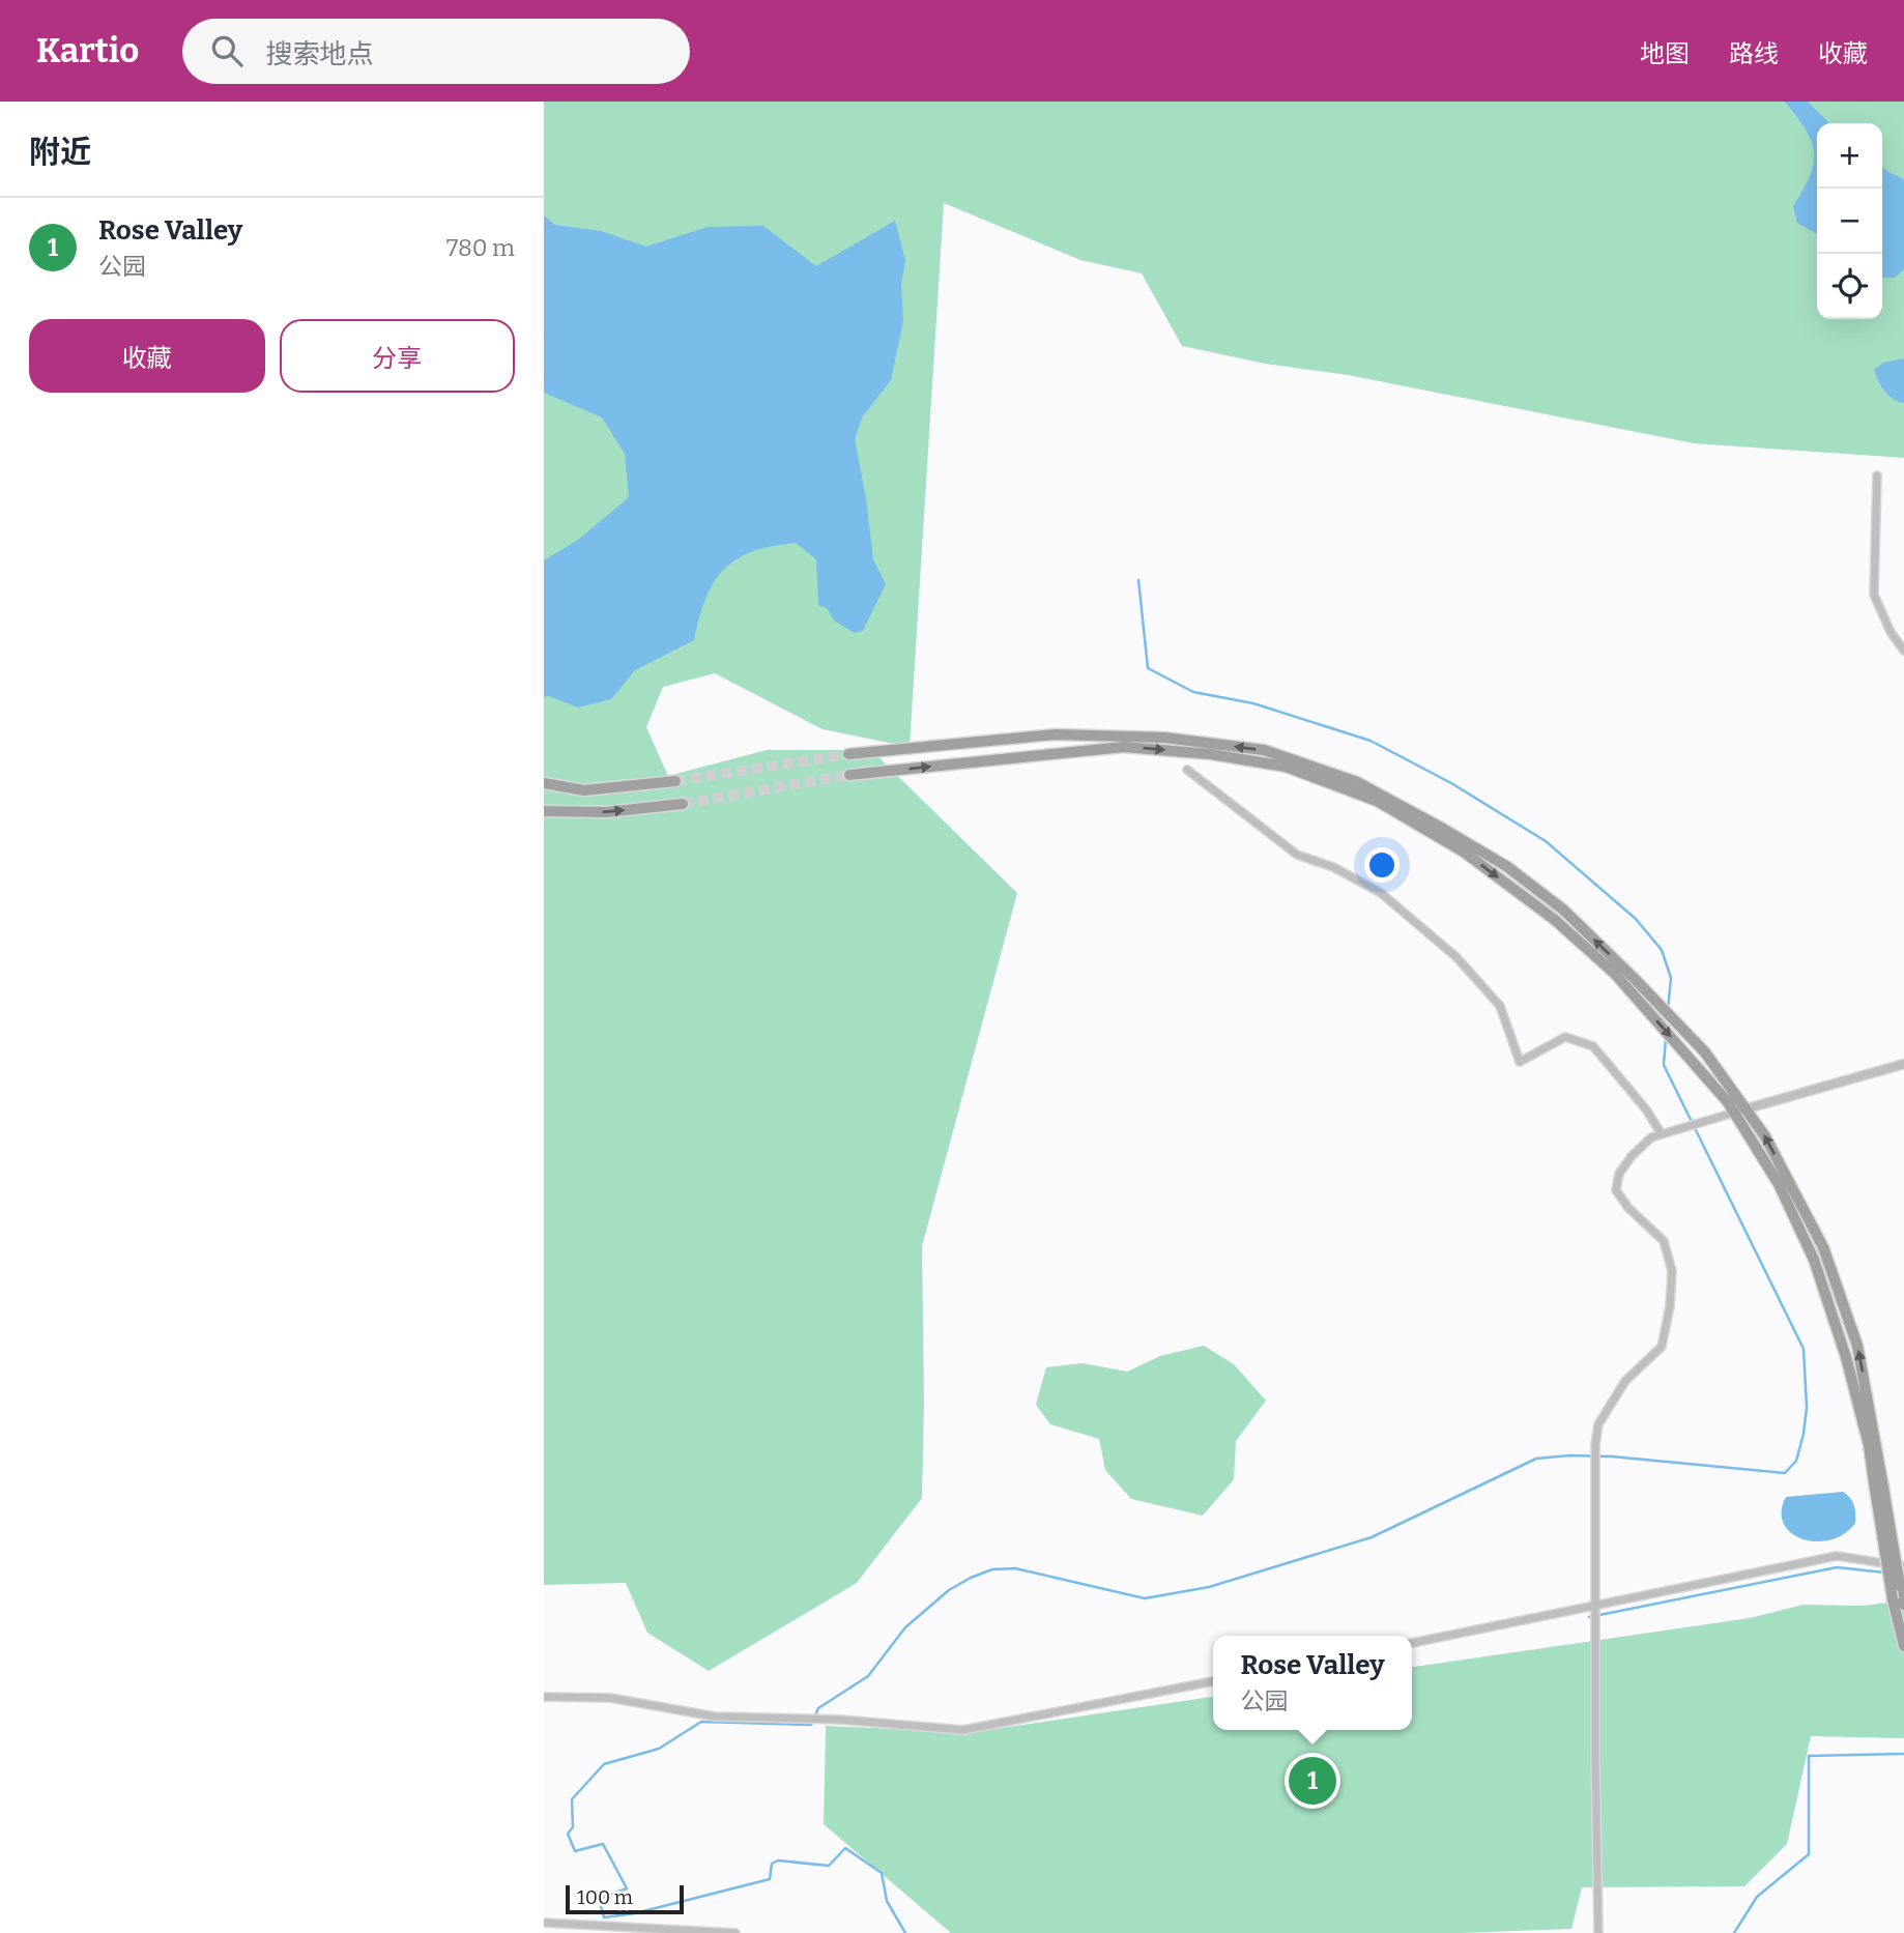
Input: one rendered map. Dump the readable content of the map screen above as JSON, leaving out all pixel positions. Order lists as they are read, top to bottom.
{
  "scale_bar": "100 m",
  "page": {
    "header": "Kartio",
    "search": "搜索地点",
    "nav": ["地图", "路线", "收藏"],
    "heading": "附近",
    "map_buttons": ["+", "−"],
    "list": [
      {
        "mark": "1",
        "name": "Rose Valley",
        "note": "公园",
        "value": "780 m"
      }
    ],
    "buttons": ["收藏", "分享"],
    "popup": ["Rose Valley", "公园"],
    "pins": "1",
    "scale": "100 m"
  }
}
